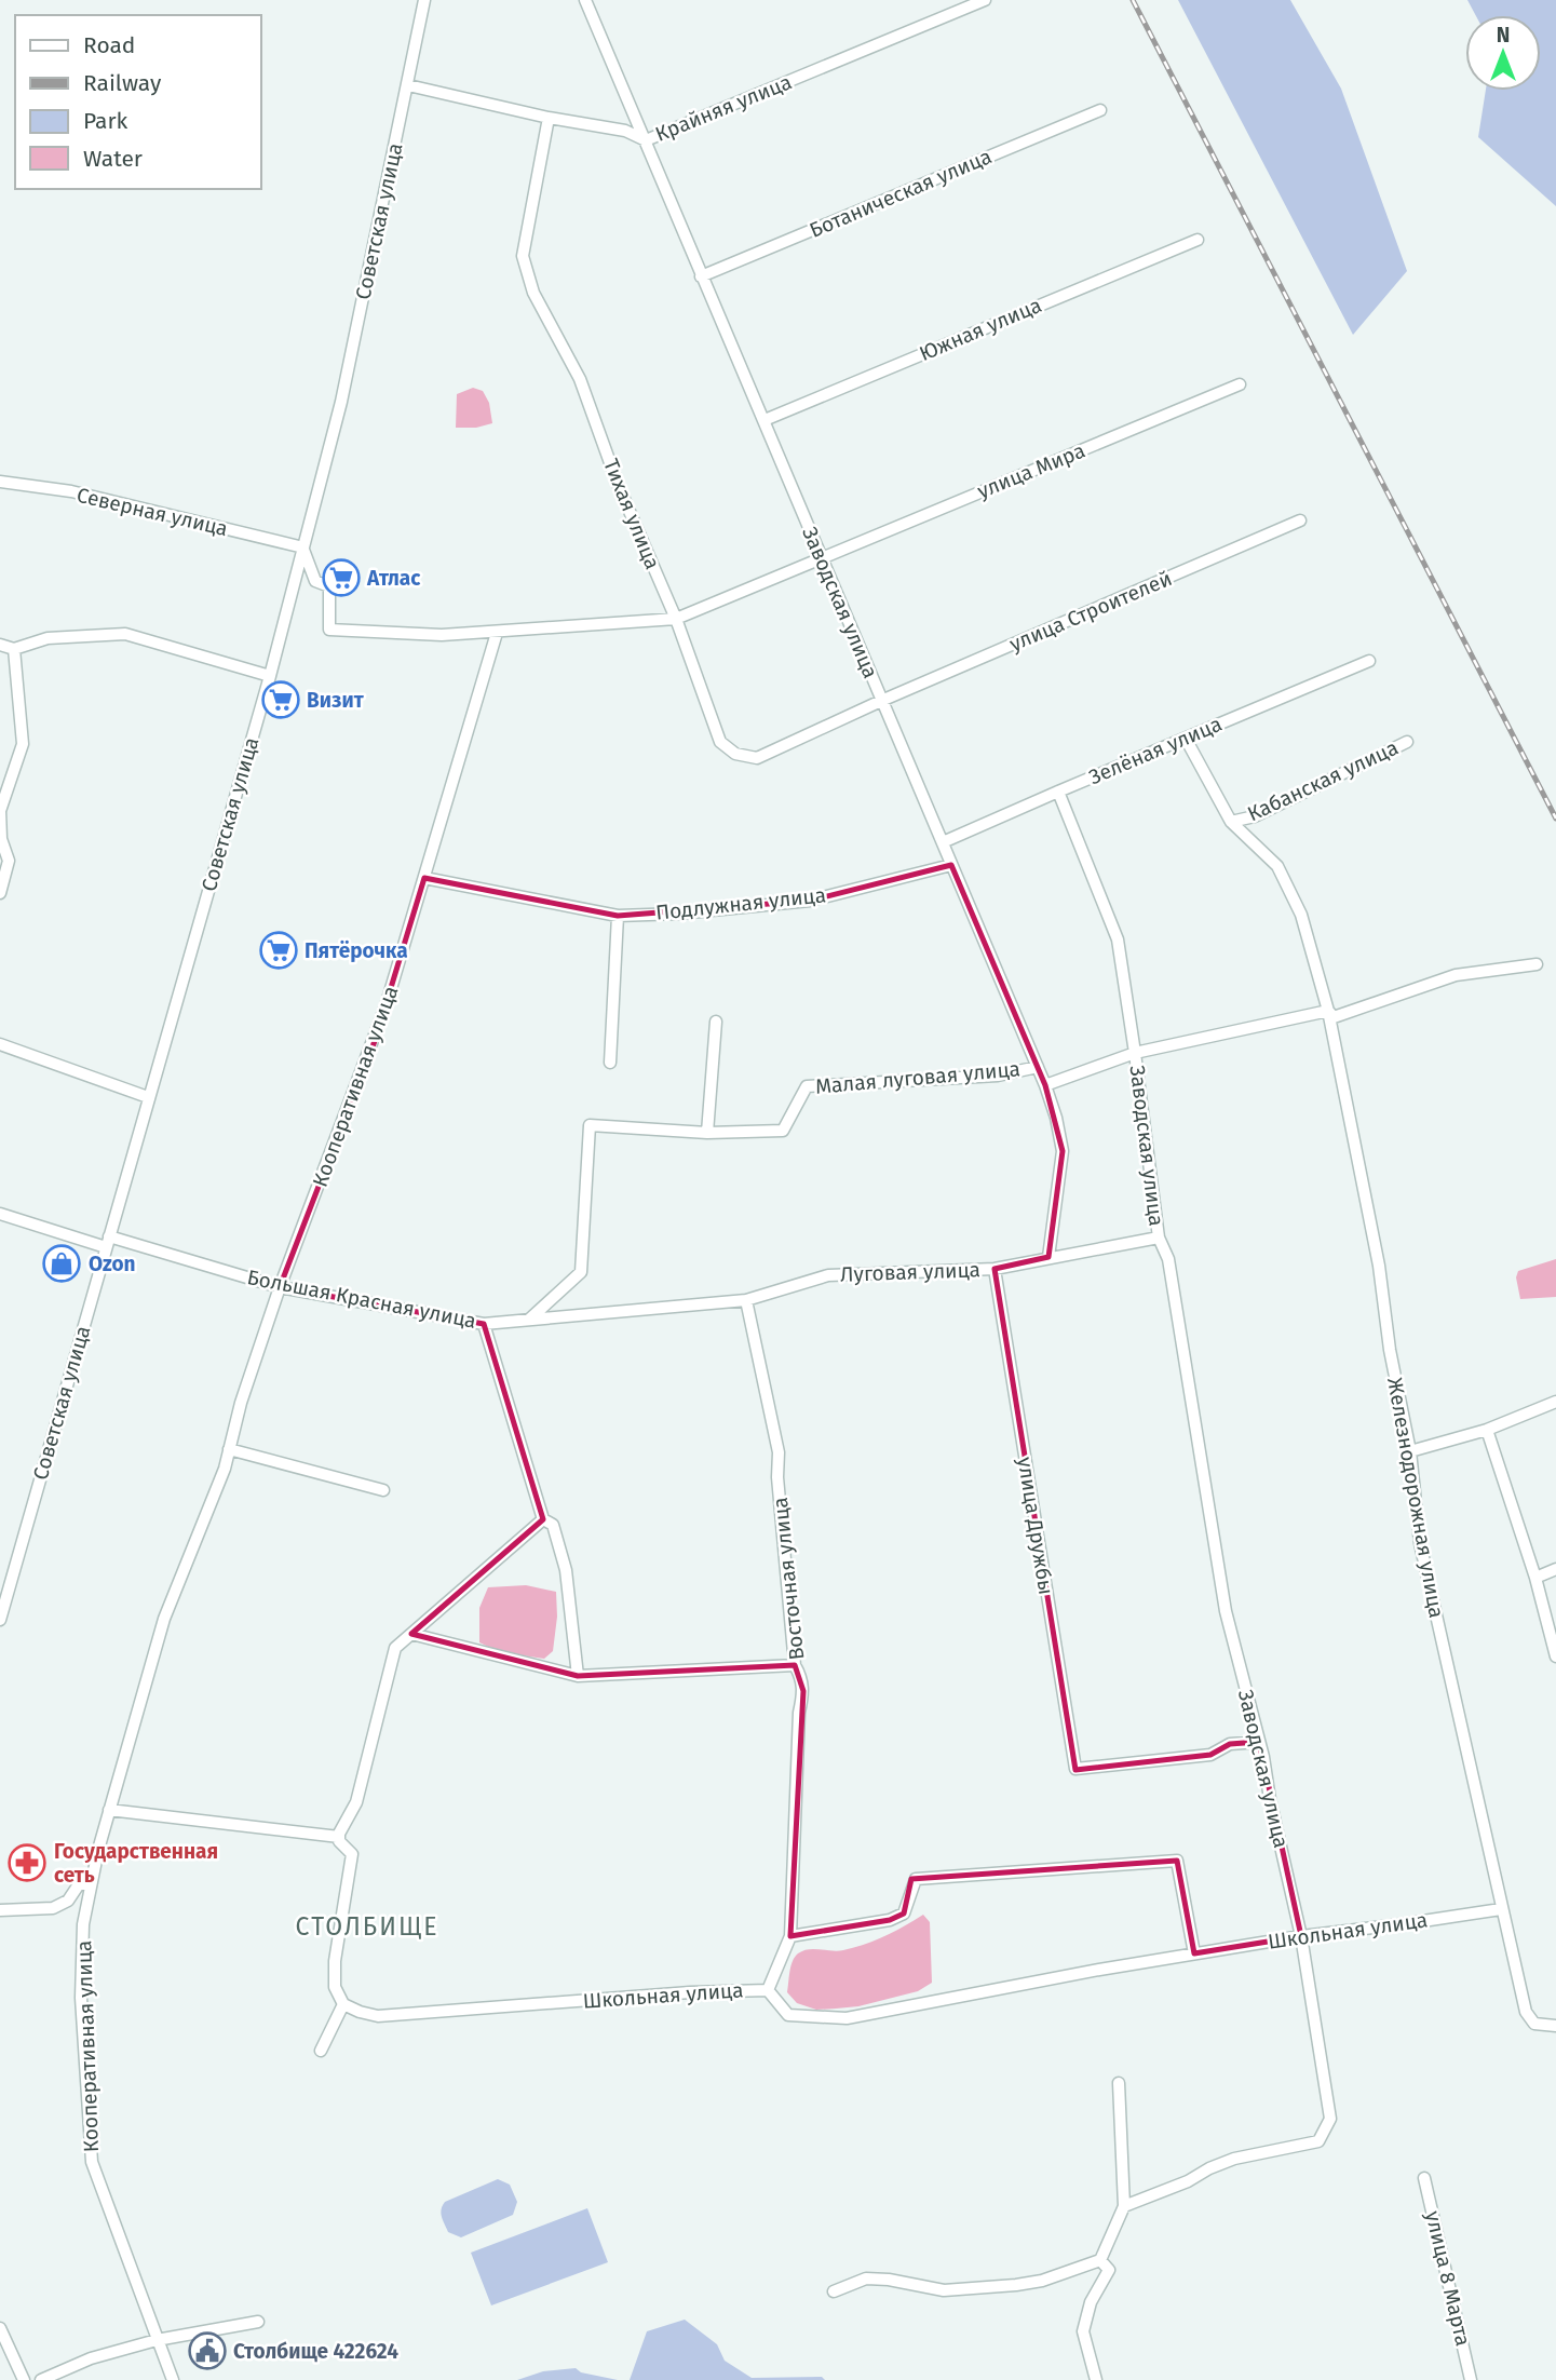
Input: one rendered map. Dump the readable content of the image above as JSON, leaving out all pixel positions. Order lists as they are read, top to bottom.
{
  "streets": {
    "street": [
      "Крайняя улица",
      "Ботаническая улица",
      "Советская улица",
      "Южная улица",
      "улица Мира",
      "Северная улица",
      "Тихая улица",
      "Заводская улица",
      "улица Строителей",
      "Зелёная улица",
      "Кабанская улица",
      "Подлужная улица",
      "Малая луговая улица",
      "Кооперативная улица",
      "Луговая улица",
      "Большая Красная улица",
      "Железнодорожная улица",
      "улица Дружбы",
      "Восточная улица",
      "Школьная улица",
      "улица 8 Марта"
    ]
  },
  "crossings": [
    ["Крайняя улица", "Советская улица"],
    ["Крайняя улица", "Тихая улица"],
    ["Крайняя улица", "Заводская улица"],
    ["Ботаническая улица", "Заводская улица"],
    ["Советская улица", "Северная улица"],
    ["Советская улица", "Большая Красная улица"],
    ["Южная улица", "Заводская улица"],
    ["улица Мира", "Заводская улица"],
    ["Тихая улица", "Заводская улица"],
    ["Тихая улица", "улица Строителей"],
    ["Заводская улица", "улица Строителей"],
    ["Заводская улица", "Зелёная улица"],
    ["Заводская улица", "Подлужная улица"],
    ["Заводская улица", "Малая луговая улица"],
    ["Заводская улица", "Луговая улица"],
    ["Заводская улица", "улица Дружбы"],
    ["Заводская улица", "Школьная улица"],
    ["Кабанская улица", "Железнодорожная улица"],
    ["Подлужная улица", "Кооперативная улица"],
    ["Малая луговая улица", "Луговая улица"],
    ["Малая луговая улица", "Большая Красная улица"],
    ["Кооперативная улица", "Большая Красная улица"],
    ["Луговая улица", "Большая Красная улица"],
    ["Луговая улица", "улица Дружбы"],
    ["Луговая улица", "Восточная улица"],
    ["Железнодорожная улица", "Школьная улица"],
    ["Восточная улица", "Школьная улица"]
  ],
  "districts": ["СТОЛБИЩЕ"],
  "places": {
    "supermarket": ["Атлас", "Визит", "Пятёрочка"],
    "shop": ["Ozon"],
    "pharmacy": ["Государственная сеть"],
    "public building": ["Столбище 422624"]
  },
  "legend": [
    "Road",
    "Railway",
    "Park",
    "Water"
  ],
  "north": "top"
}
